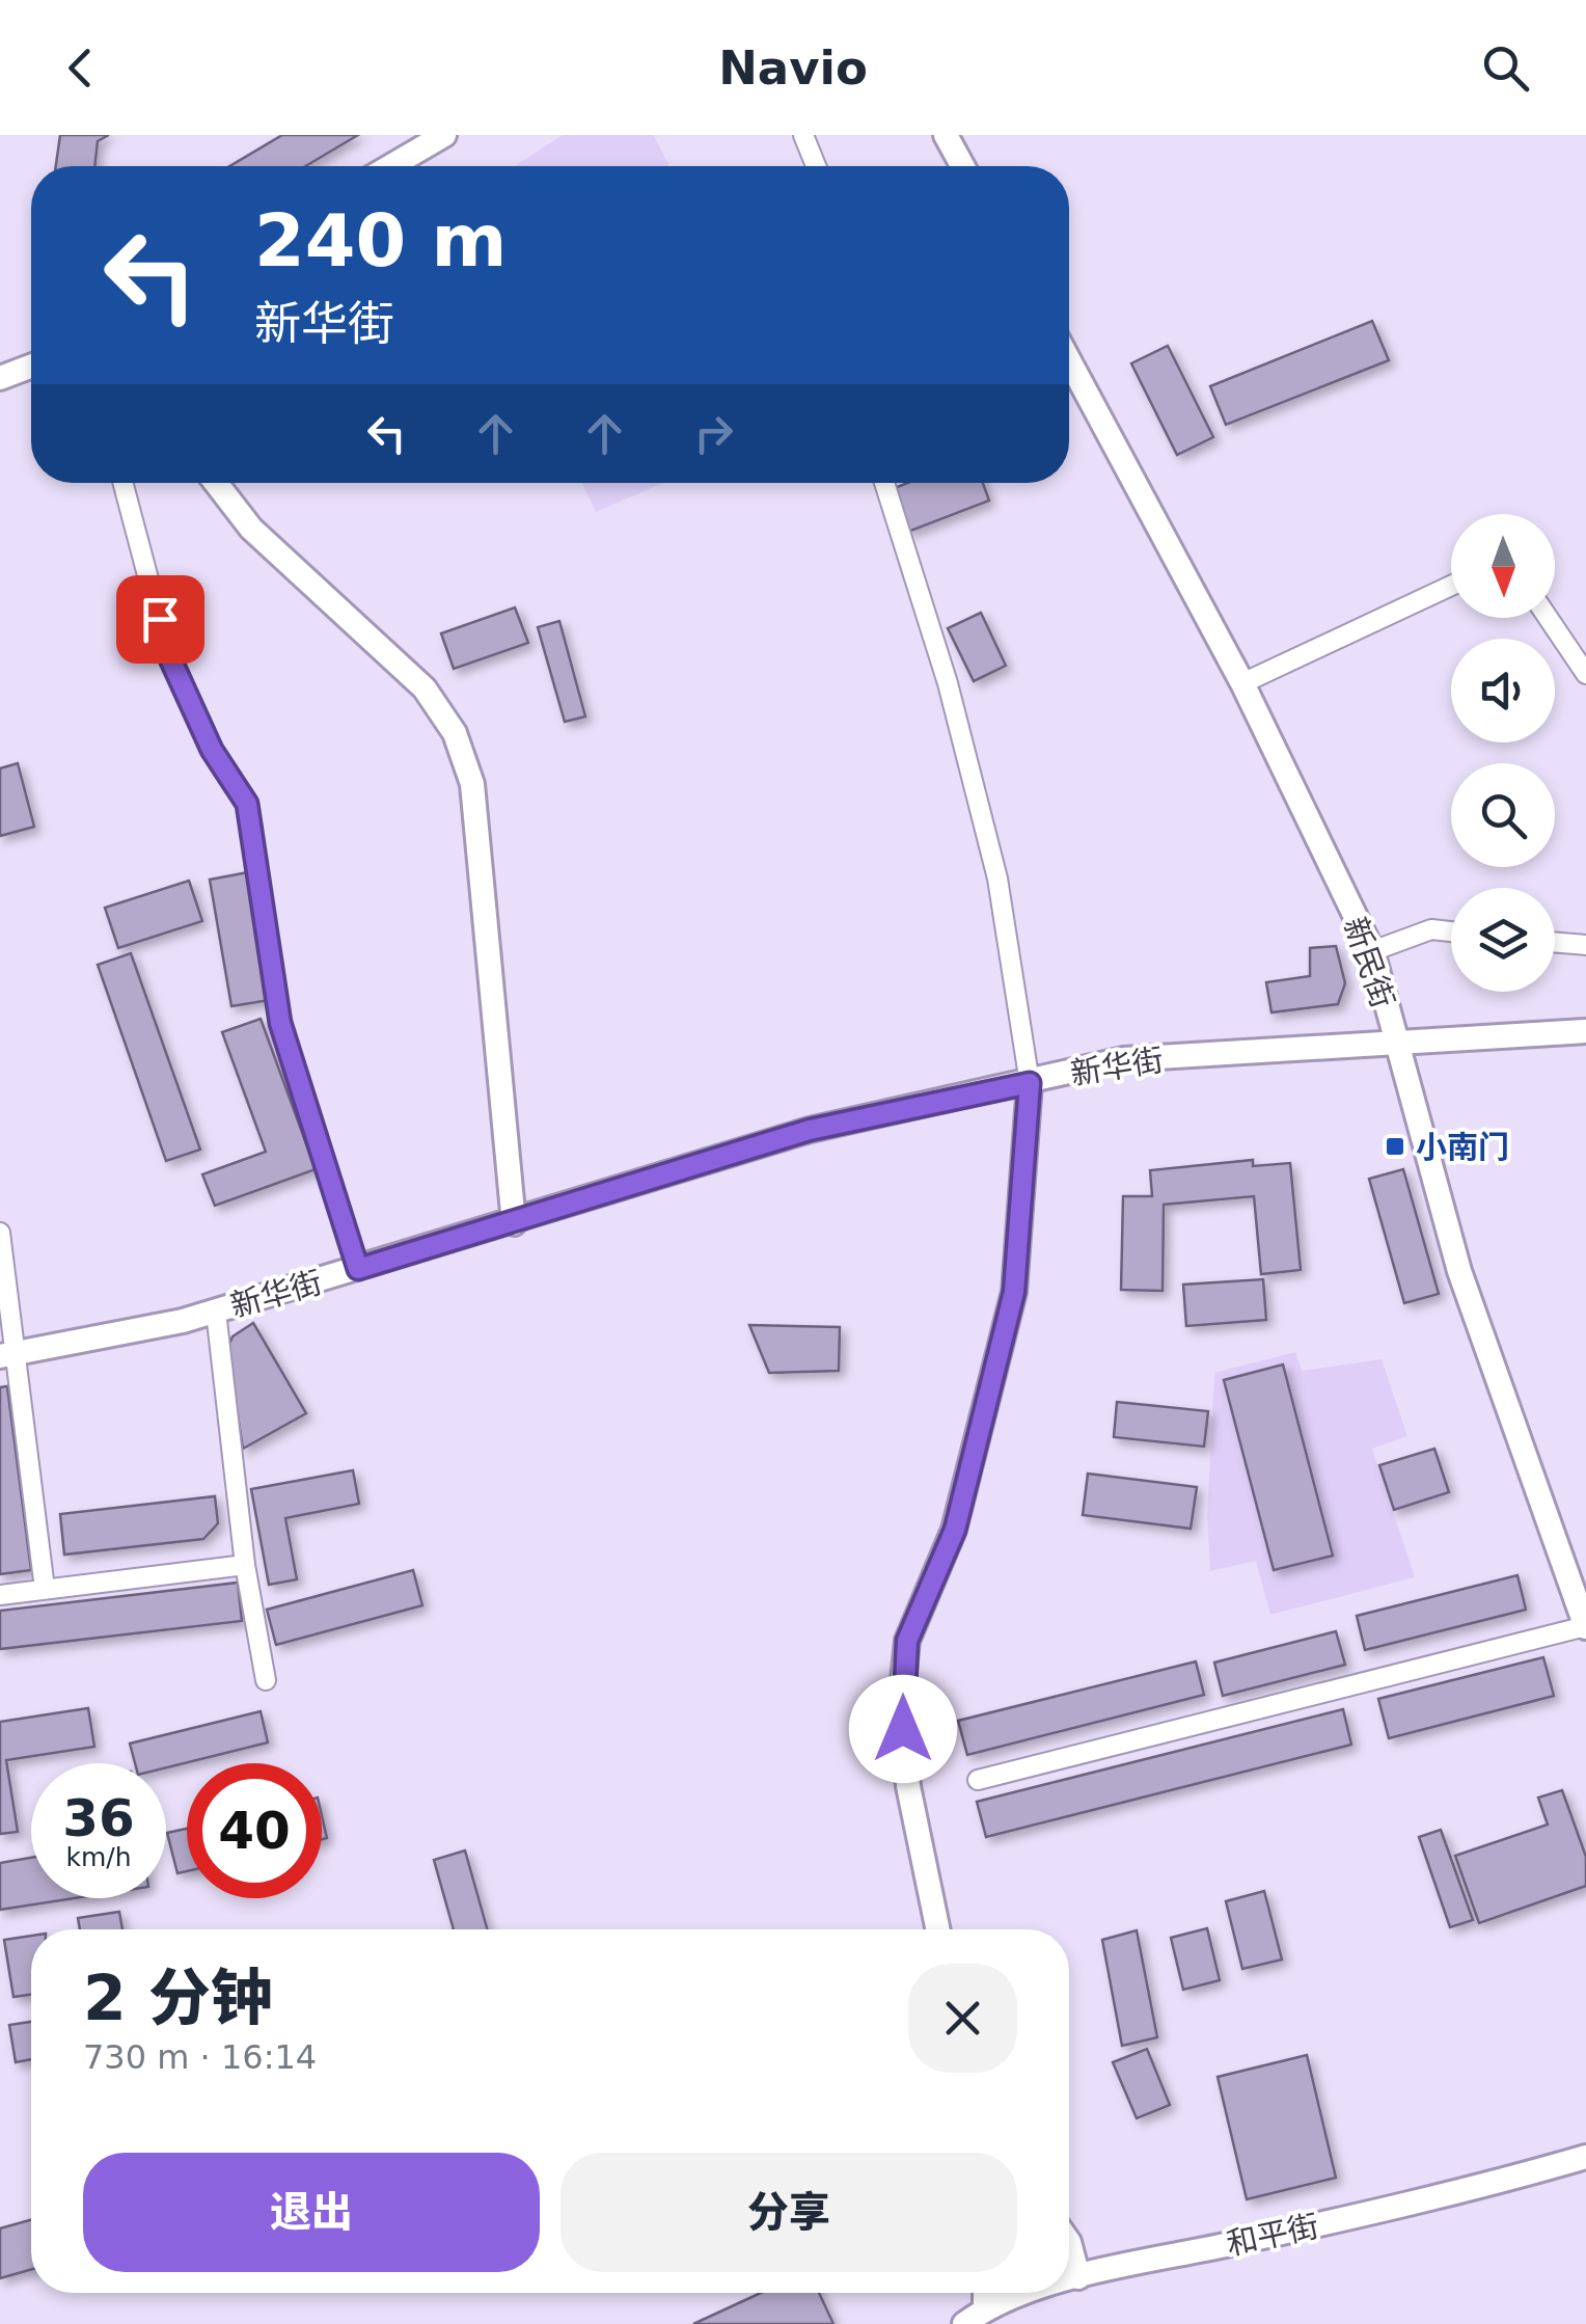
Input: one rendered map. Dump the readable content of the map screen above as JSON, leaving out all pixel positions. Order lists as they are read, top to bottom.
{
  "streets": {
    "street": ["新民街", "新华街", "和平街"]
  },
  "crossings": [
    ["新民街", "新华街"]
  ],
  "places": {
    "transit": ["小南门"]
  },
  "north": "bottom",
  "page": {
    "header": "Navio",
    "turn": ["240 m", "新华街"],
    "speed": "36 km/h",
    "limit": "40",
    "heading": ["2 分钟", "730 m · 16:14"],
    "buttons": ["退出", "分享"]
  }
}
